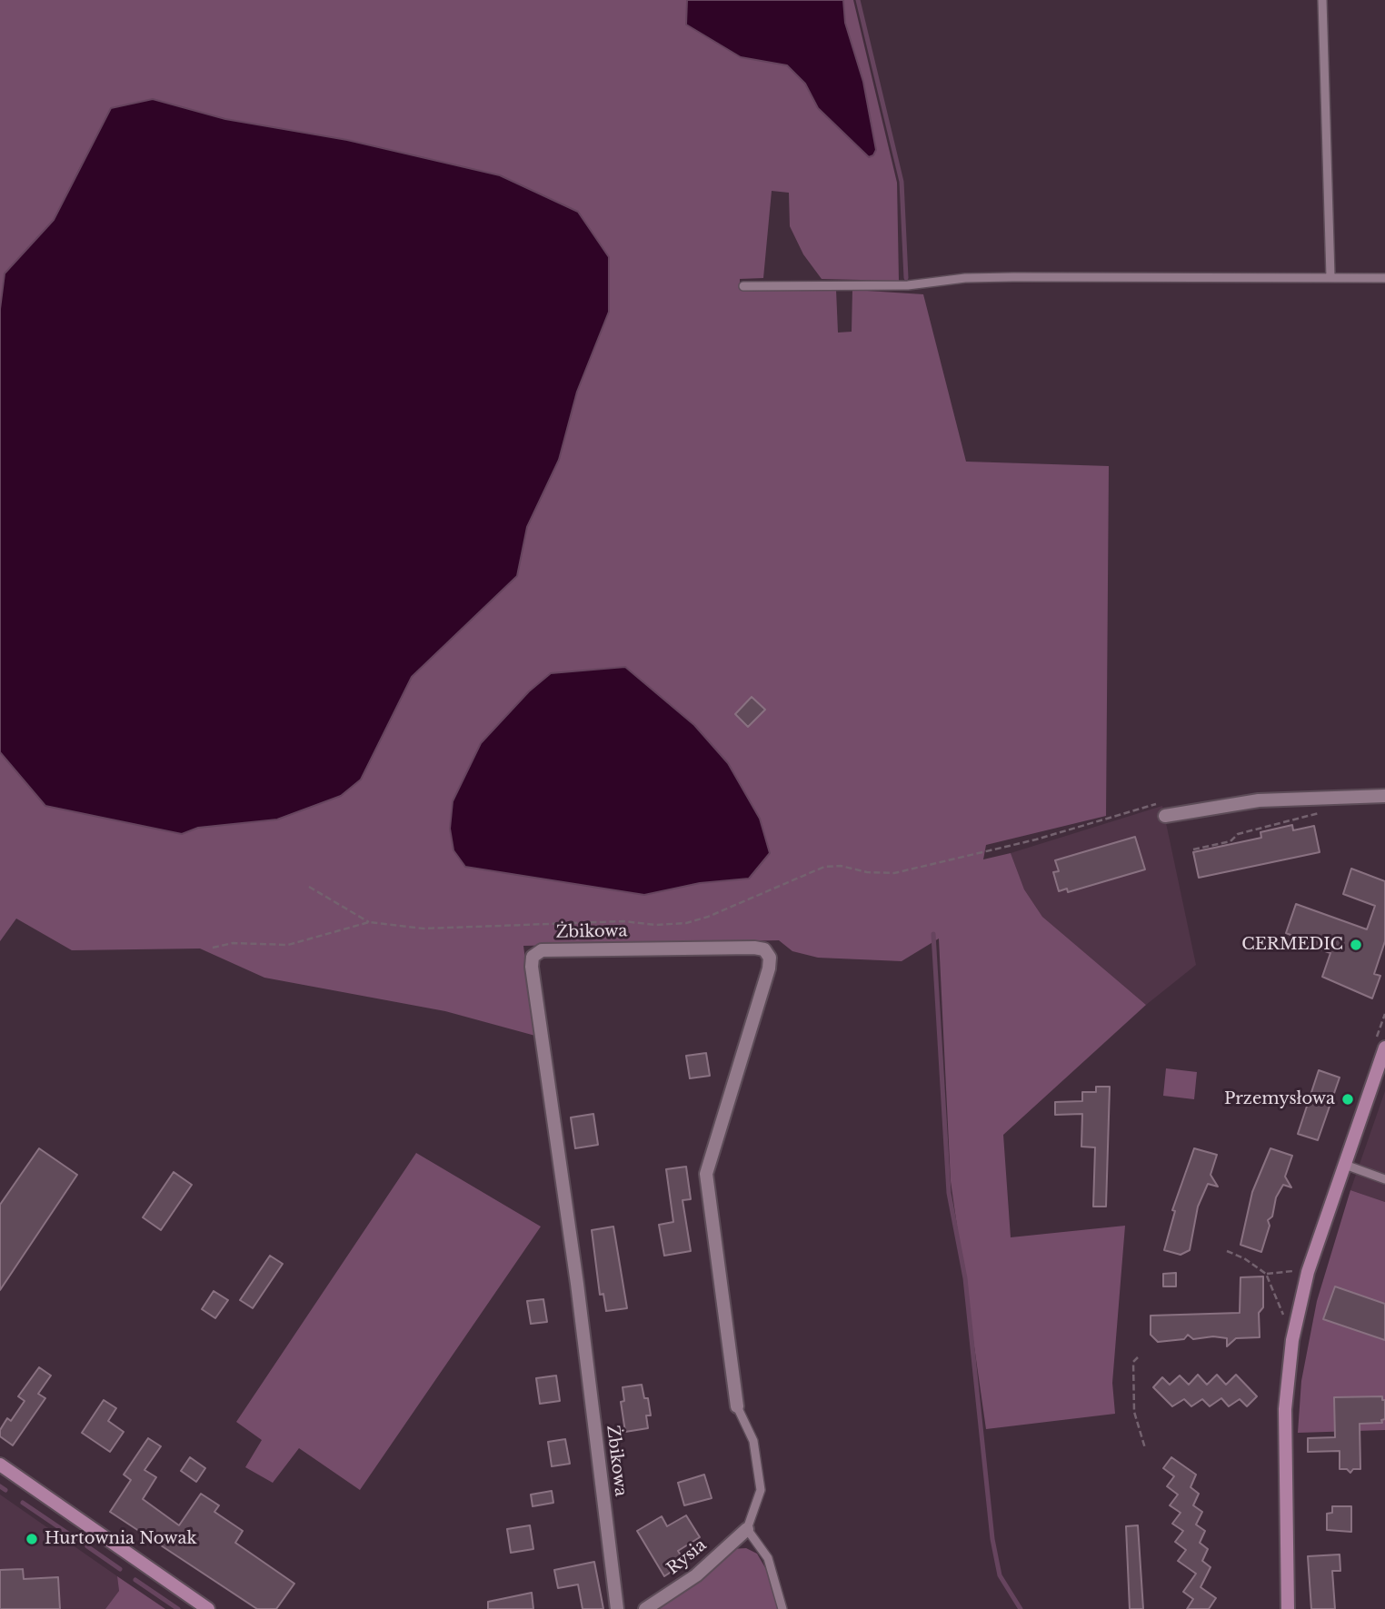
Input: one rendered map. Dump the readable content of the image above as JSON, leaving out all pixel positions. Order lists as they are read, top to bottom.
{
  "streets": {
    "street": ["Żbikowa", "Rysia"]
  },
  "places": ["CERMEDIC", "Przemysłowa", "Hurtownia Nowak"]
}
